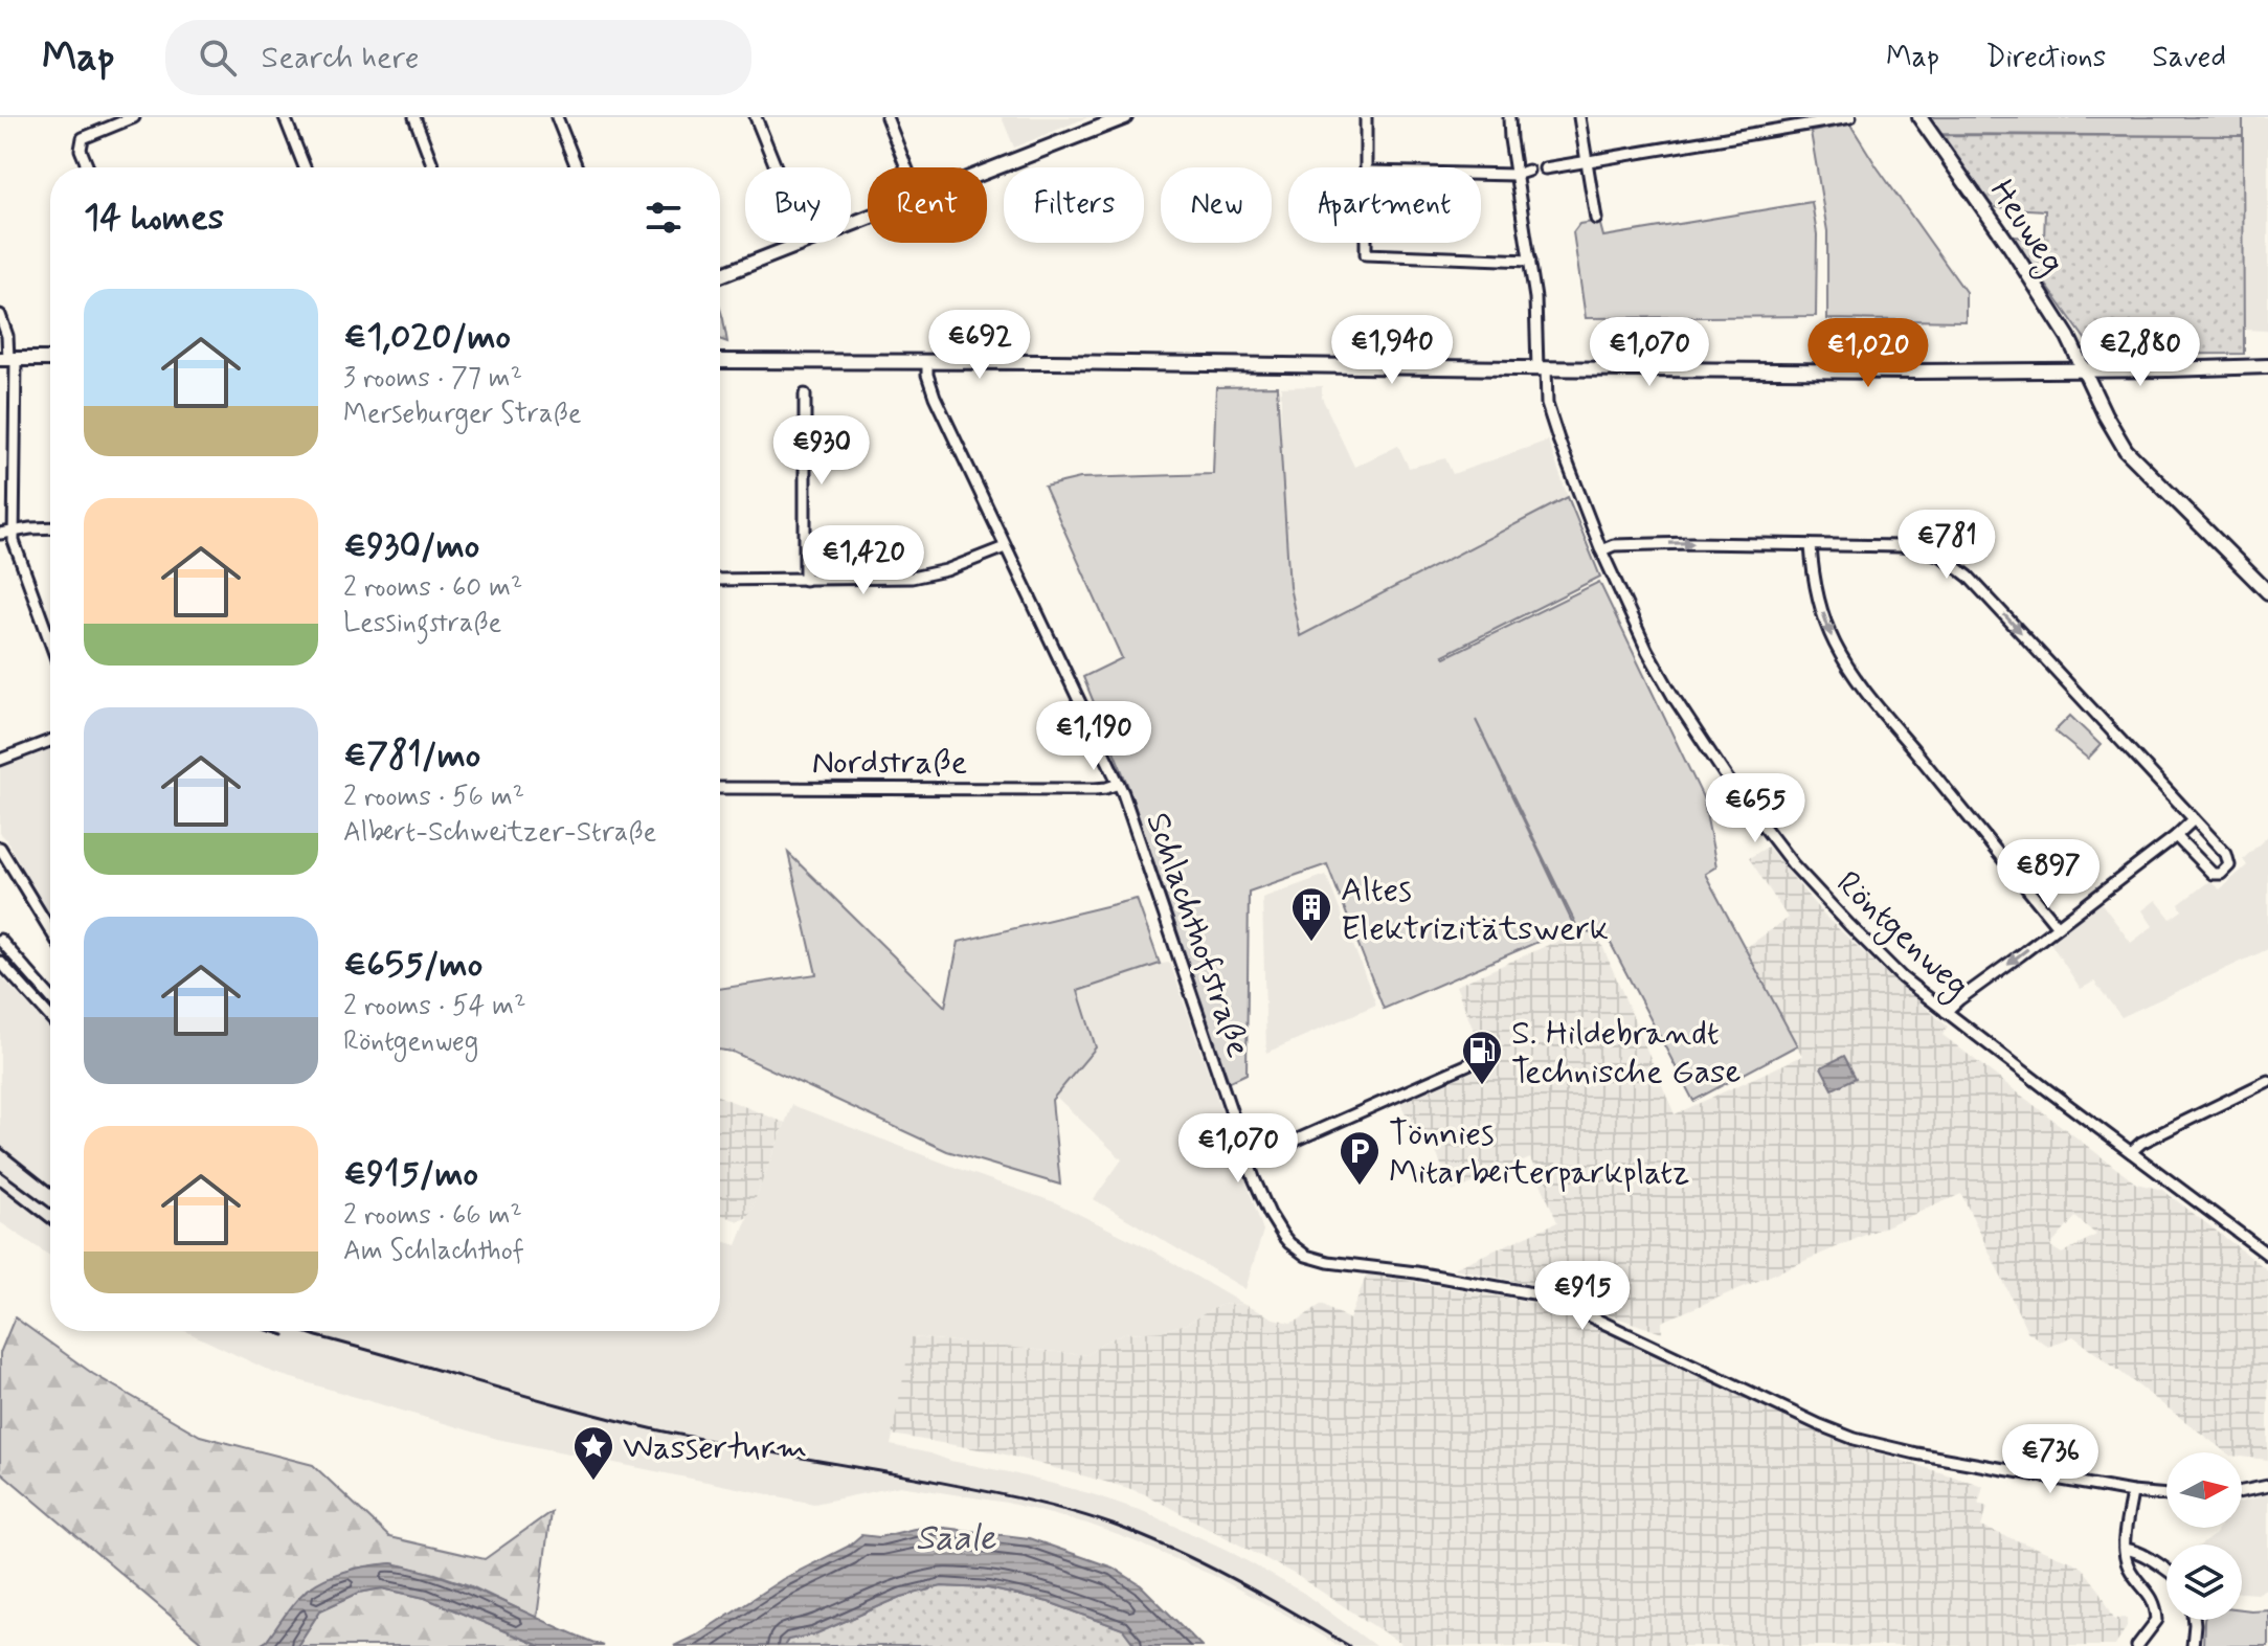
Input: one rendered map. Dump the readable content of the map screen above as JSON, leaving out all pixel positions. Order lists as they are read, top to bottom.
{
  "streets": {
    "main road": ["Heuweg"],
    "street": ["Nordstraße", "Röntgenweg", "Schlachthofstraße"]
  },
  "crossings": [
    ["Nordstraße", "Schlachthofstraße"]
  ],
  "water": ["Saale"],
  "places": {
    "building": ["Altes Elektrizitätswerk"],
    "fuel station": ["S. Hildebrandt Technische Gase"],
    "parking": ["Tönnies Mitarbeiterparkplatz"],
    "place": ["Wasserturm"]
  },
  "north": "right",
  "page": {
    "header": "Map",
    "search": "Search here",
    "nav": ["Map", "Directions", "Saved"],
    "chip": [
      "Buy",
      "Rent",
      "Filters",
      "New",
      "Apartment"
    ],
    "heading": "14 homes",
    "list": [
      {
        "name": "€1,020/mo",
        "note": "3 rooms · 77 m² · Merseburger Straße"
      },
      {
        "name": "€930/mo",
        "note": "2 rooms · 60 m² · Lessingstraße"
      },
      {
        "name": "€781/mo",
        "note": "2 rooms · 56 m² · Albert-Schweitzer-Straße"
      },
      {
        "name": "€655/mo",
        "note": "2 rooms · 54 m² · Röntgenweg"
      },
      {
        "name": "€915/mo",
        "note": "2 rooms · 66 m² · Am Schlachthof"
      }
    ],
    "price": [
      "€692",
      "€1,940",
      "€1,070",
      "€2,880",
      "€1,020",
      "€930",
      "€781",
      "€1,420",
      "€1,190",
      "€655",
      "€897",
      "€1,070",
      "€915",
      "€736"
    ]
  }
}
